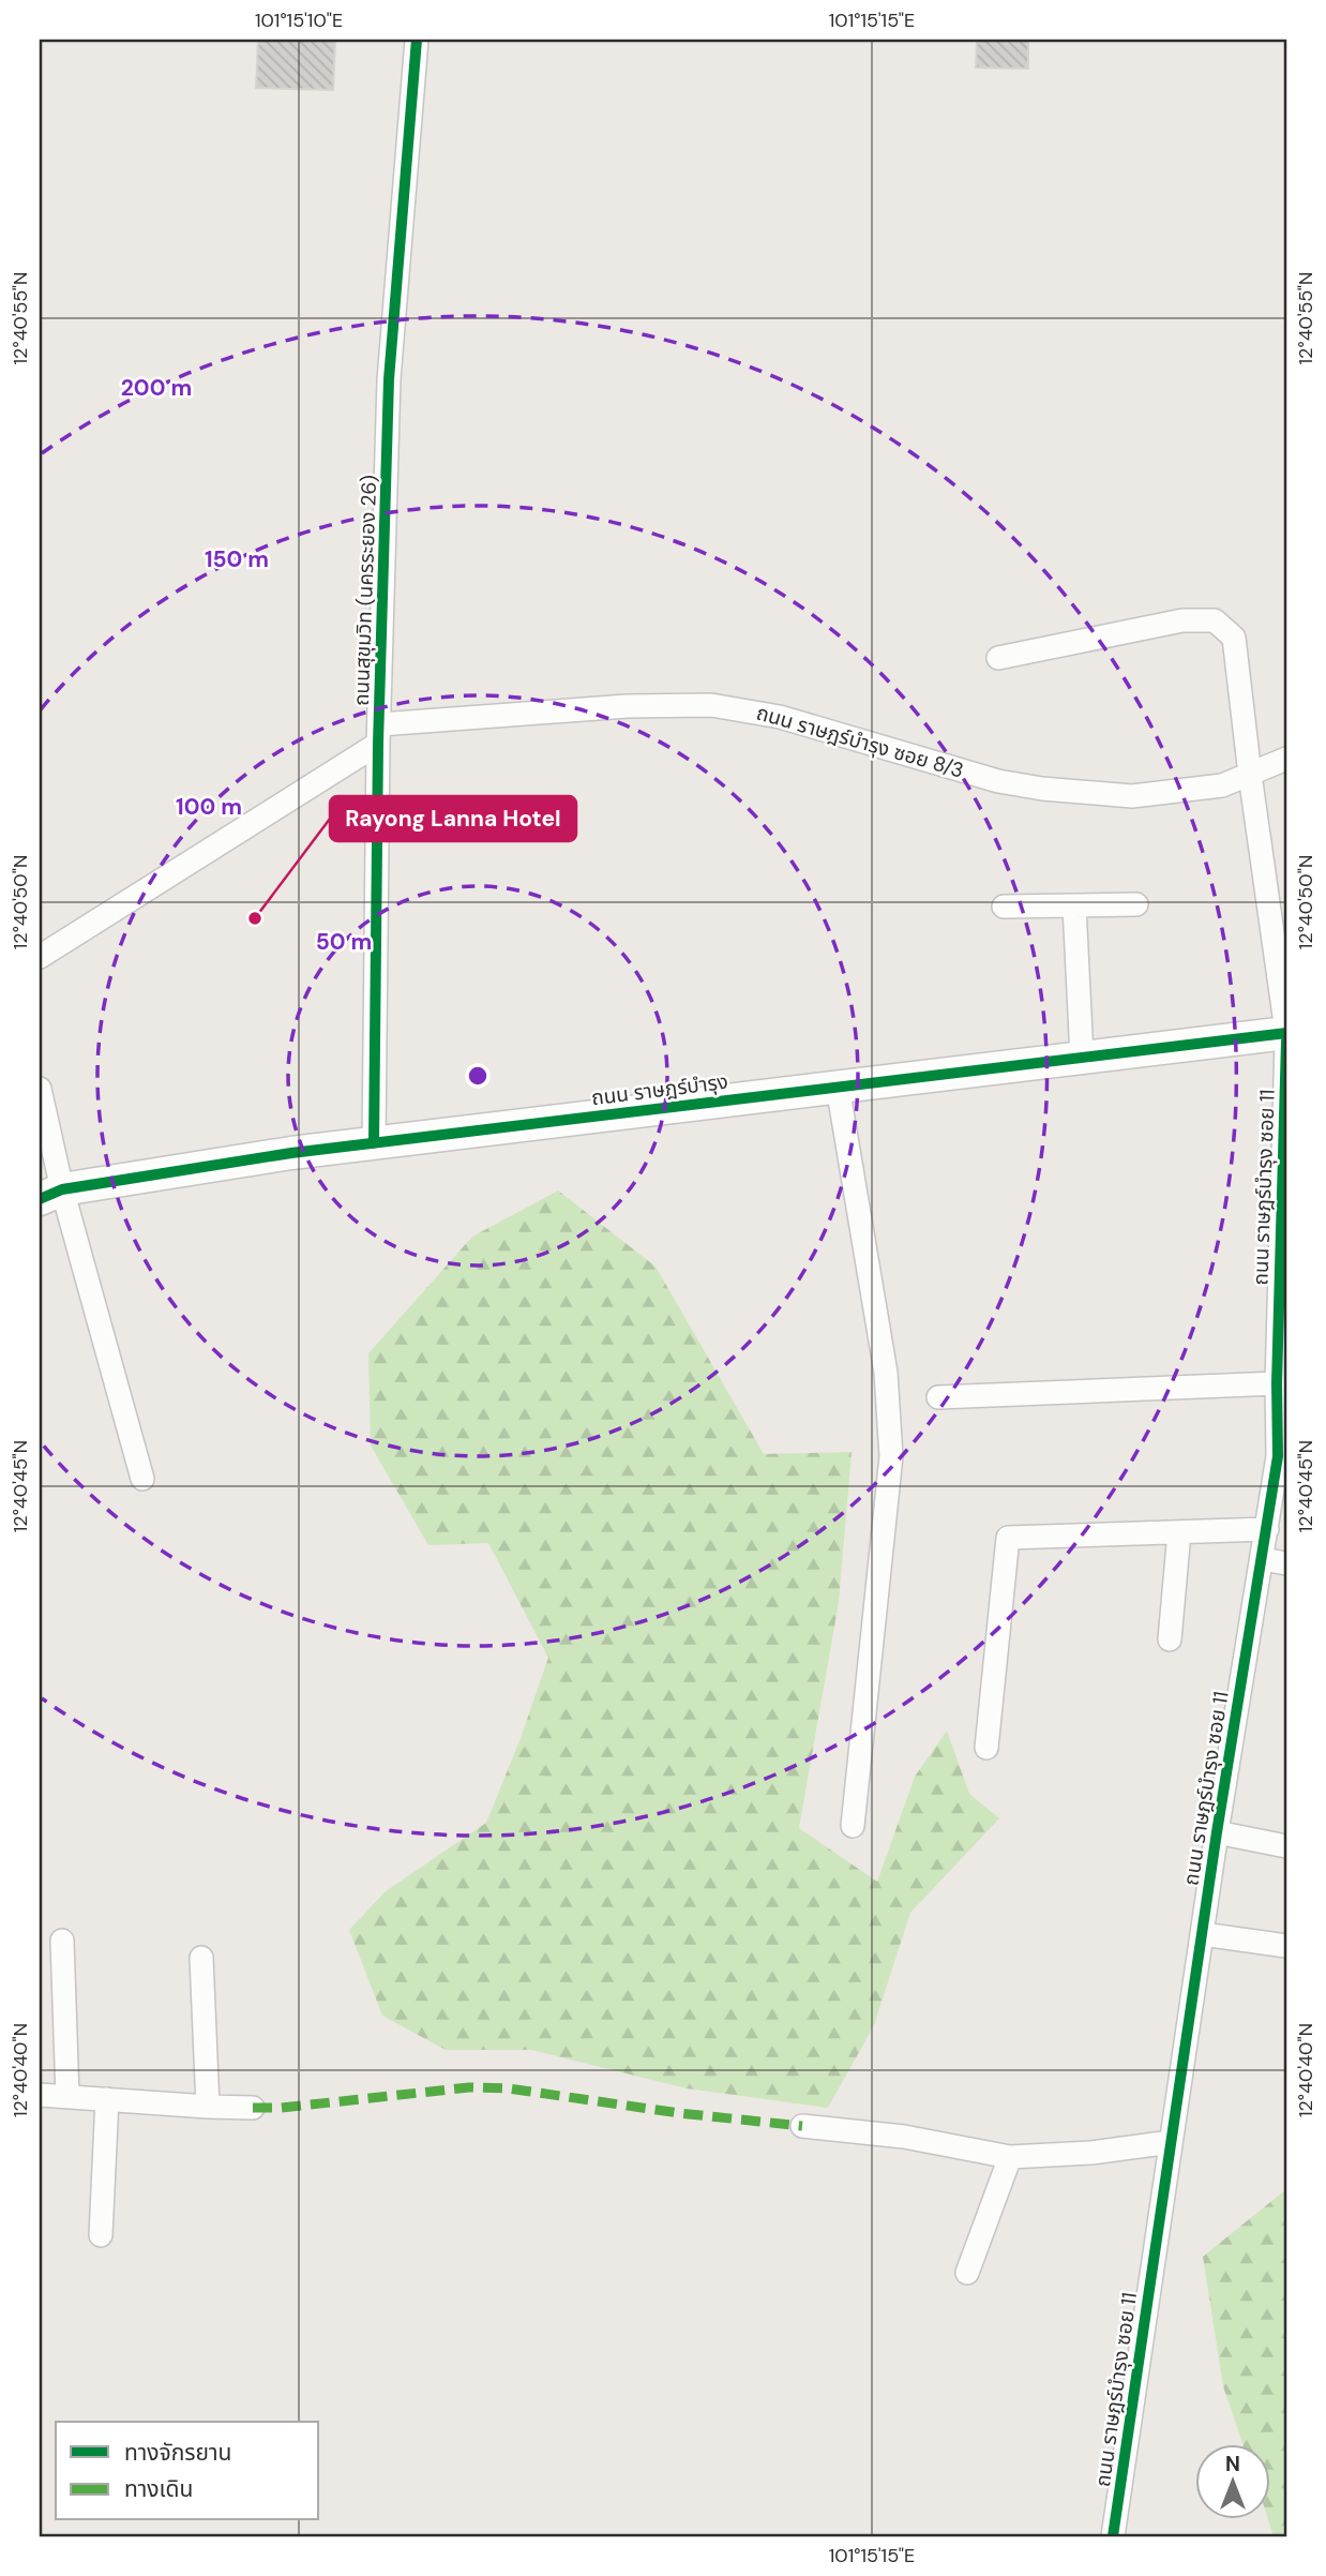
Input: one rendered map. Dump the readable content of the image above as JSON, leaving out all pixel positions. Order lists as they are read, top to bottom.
{
  "streets": {
    "street": [
      "ถนนสุขุมวิท (นครระยอง 26)",
      "ถนน ราษฎร์บำรุง ซอย 8/3",
      "ถนน ราษฎร์บำรุง",
      "ถนน ราษฎร์บำรุง ซอย 11"
    ]
  },
  "crossings": [
    ["ถนนสุขุมวิท (นครระยอง 26)", "ถนน ราษฎร์บำรุง ซอย 8/3"],
    ["ถนนสุขุมวิท (นครระยอง 26)", "ถนน ราษฎร์บำรุง"]
  ],
  "places": ["Rayong Lanna Hotel"],
  "legend": ["ทางจักรยาน", "ทางเดิน"],
  "north": "top",
  "coordinates": [
    "101°15'10\"E",
    "101°15'15\"E",
    "12°40'55\"N",
    "12°40'50\"N",
    "12°40'45\"N",
    "12°40'40\"N"
  ],
  "rings": [
    "200 m",
    "150 m",
    "100 m",
    "50 m"
  ]
}
